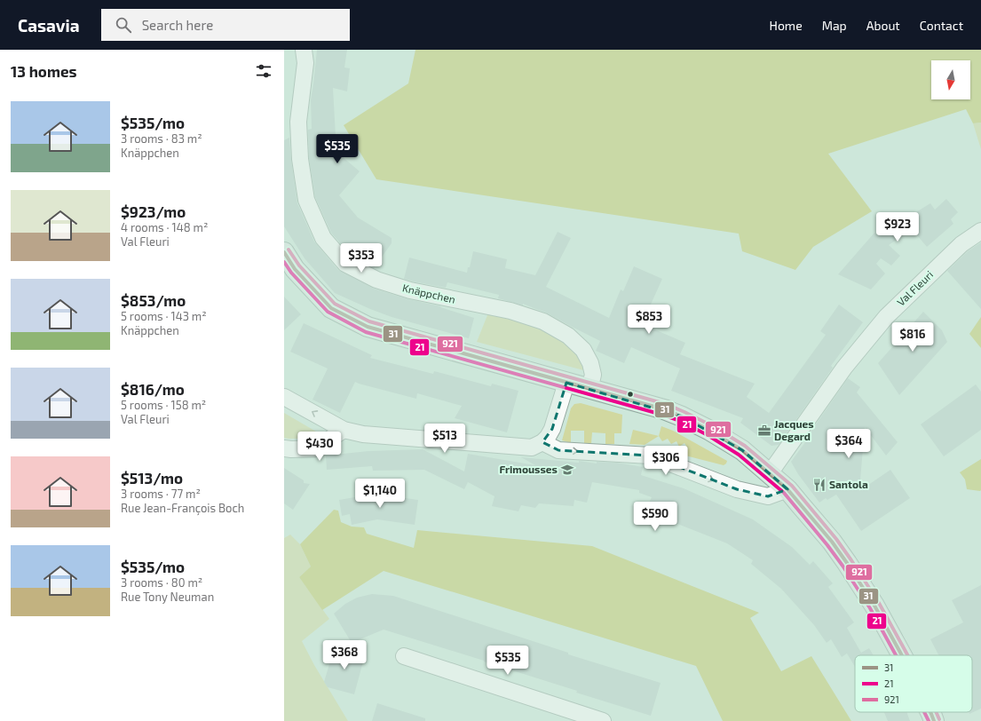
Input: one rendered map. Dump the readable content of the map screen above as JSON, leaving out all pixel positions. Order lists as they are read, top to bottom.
{
  "streets": {
    "street": ["Val Fleuri", "Knäppchen"]
  },
  "places": {
    "office": ["Jacques Degard"],
    "school or university": ["Frimousses"],
    "restaurant": ["Santola"]
  },
  "lines": ["transit line 921", "transit line 31", "transit line 21"],
  "legend": ["31", "21", "921"],
  "north": "bottom",
  "page": {
    "header": "Casavia",
    "search": "Search here",
    "nav": [
      "Home",
      "Map",
      "About",
      "Contact"
    ],
    "heading": "13 homes",
    "list": [
      {
        "name": "$535/mo",
        "note": "3 rooms · 83 m² · Knäppchen"
      },
      {
        "name": "$923/mo",
        "note": "4 rooms · 148 m² · Val Fleuri"
      },
      {
        "name": "$853/mo",
        "note": "5 rooms · 143 m² · Knäppchen"
      },
      {
        "name": "$816/mo",
        "note": "5 rooms · 158 m² · Val Fleuri"
      },
      {
        "name": "$513/mo",
        "note": "3 rooms · 77 m² · Rue Jean-François Boch"
      },
      {
        "name": "$535/mo",
        "note": "3 rooms · 80 m² · Rue Tony Neuman"
      }
    ],
    "price": [
      "$535",
      "$923",
      "$353",
      "$853",
      "$816",
      "$513",
      "$364",
      "$430",
      "$306",
      "$1,140",
      "$590",
      "$368",
      "$535"
    ]
  }
}
